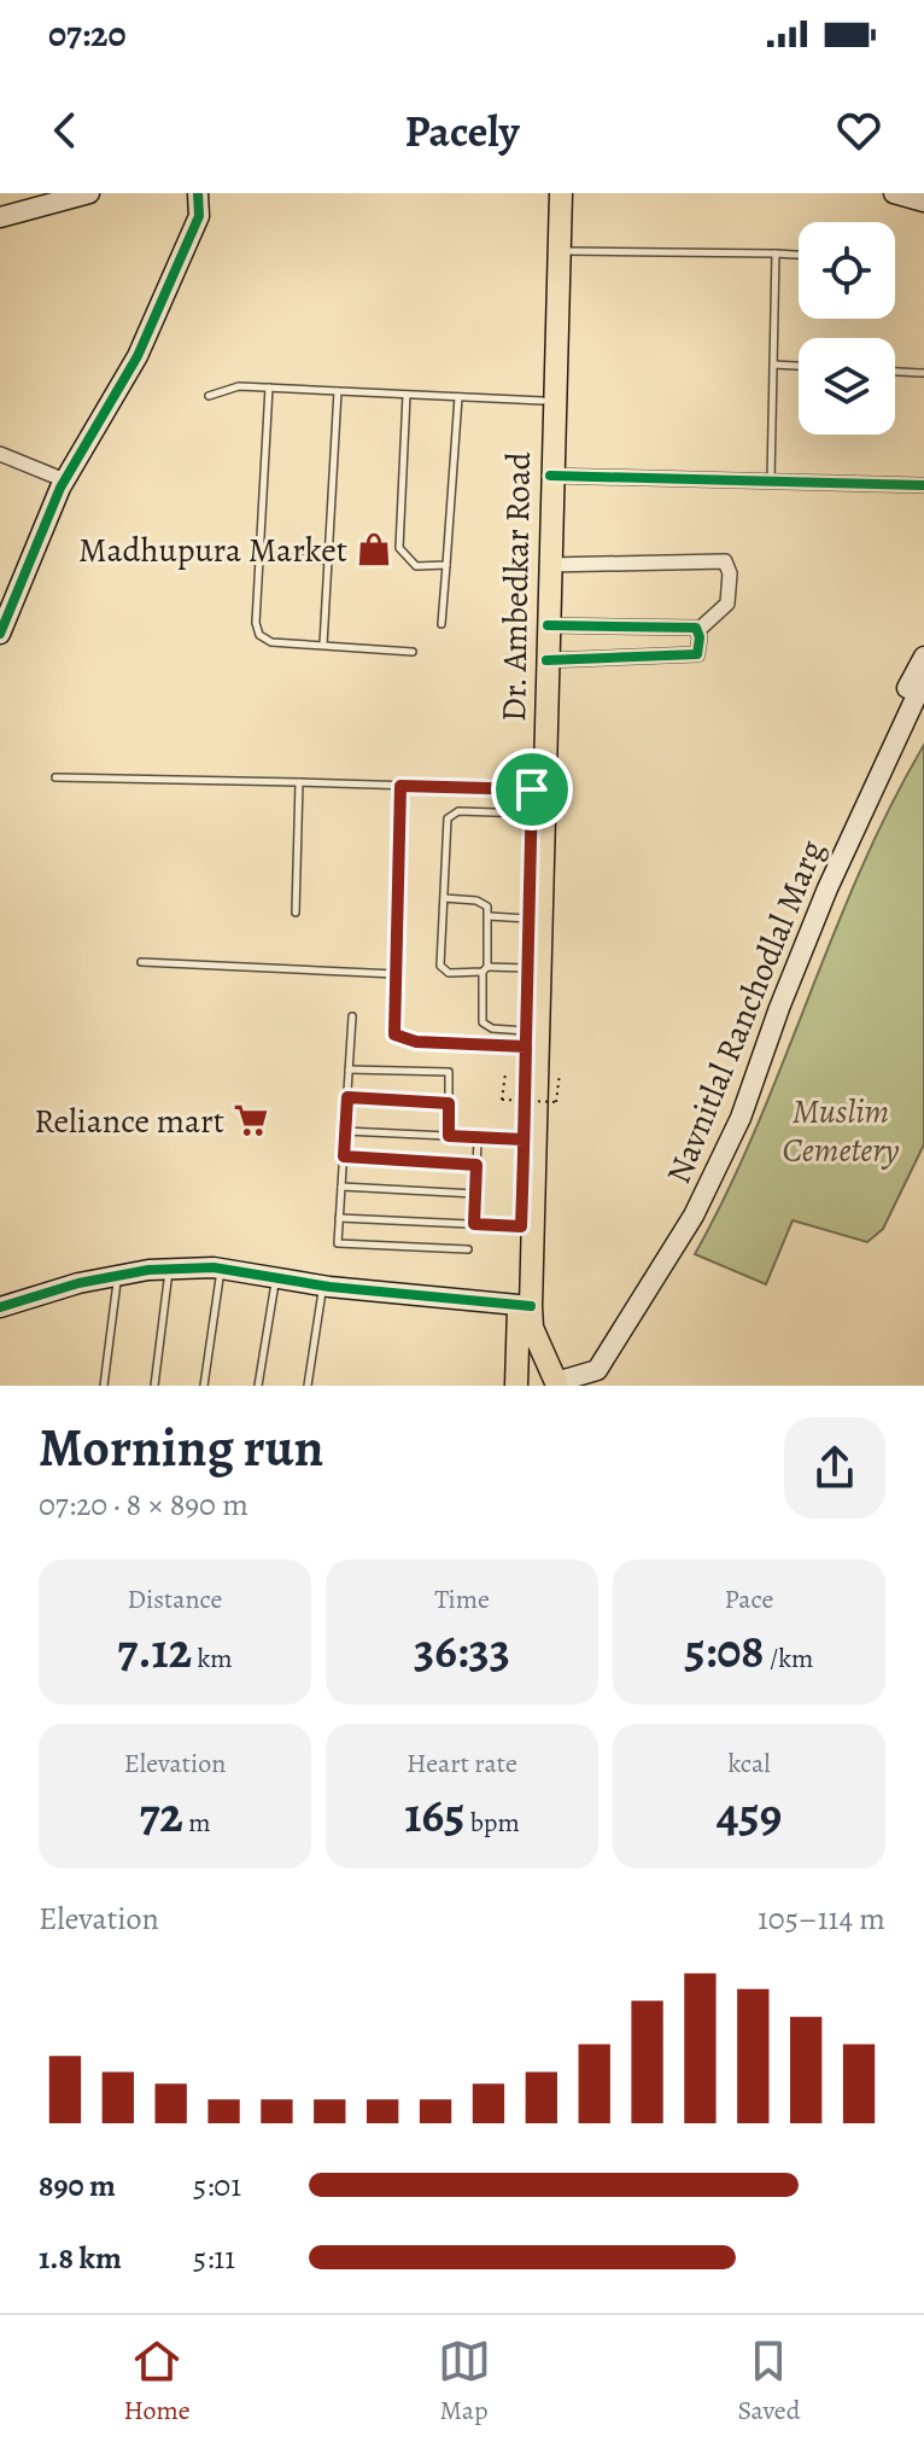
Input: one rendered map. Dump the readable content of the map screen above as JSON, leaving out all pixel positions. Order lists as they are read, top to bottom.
{
  "streets": {
    "main road": ["Dr. Ambedkar Road", "Navnitlal Ranchodlal Marg"]
  },
  "crossings": [
    ["Dr. Ambedkar Road", "Navnitlal Ranchodlal Marg"]
  ],
  "parks": ["Muslim Cemetery"],
  "places": {
    "shop": ["Madhupura Market"],
    "supermarket": ["Reliance mart"]
  },
  "page": {
    "status": "07:20",
    "header": "Pacely",
    "heading": ["Morning run", "07:20 · 8 × 890 m"],
    "stats": [
      ["Distance", "7.12 km"],
      ["Time", "36:33"],
      ["Pace", "5:08 /km"],
      ["Elevation", "72 m"],
      ["Heart rate", "165 bpm"],
      ["kcal", "459"]
    ],
    "chart": ["Elevation", "105–114 m"],
    "list": [
      {
        "name": "890 m",
        "note": "5:01"
      },
      {
        "name": "1.8 km",
        "note": "5:11"
      }
    ],
    "tabs": ["Home", "Map", "Saved"]
  }
}
